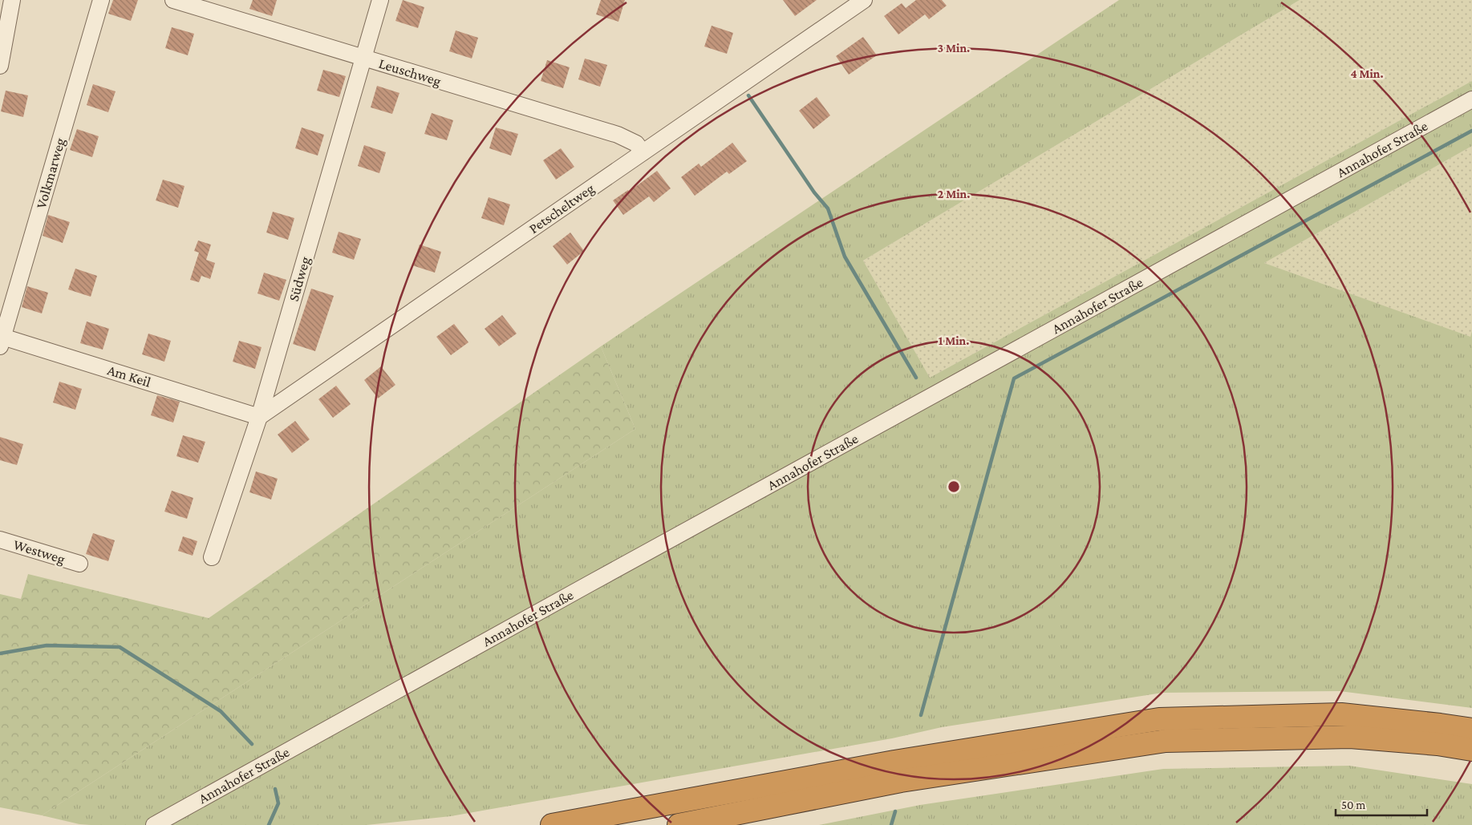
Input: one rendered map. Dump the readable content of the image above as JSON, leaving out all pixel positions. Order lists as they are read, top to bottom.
{
  "streets": {
    "street": [
      "Leuschweg",
      "Annahofer Straße",
      "Volkmarweg",
      "Petscheltweg",
      "Südweg",
      "Am Keil",
      "Westweg"
    ]
  },
  "crossings": [
    ["Leuschweg", "Petscheltweg"],
    ["Leuschweg", "Südweg"],
    ["Volkmarweg", "Am Keil"],
    ["Petscheltweg", "Südweg"],
    ["Petscheltweg", "Am Keil"],
    ["Südweg", "Am Keil"]
  ],
  "scale_bar": "50 m",
  "rings": [
    "3 Min.",
    "4 Min.",
    "2 Min.",
    "1 Min."
  ]
}
